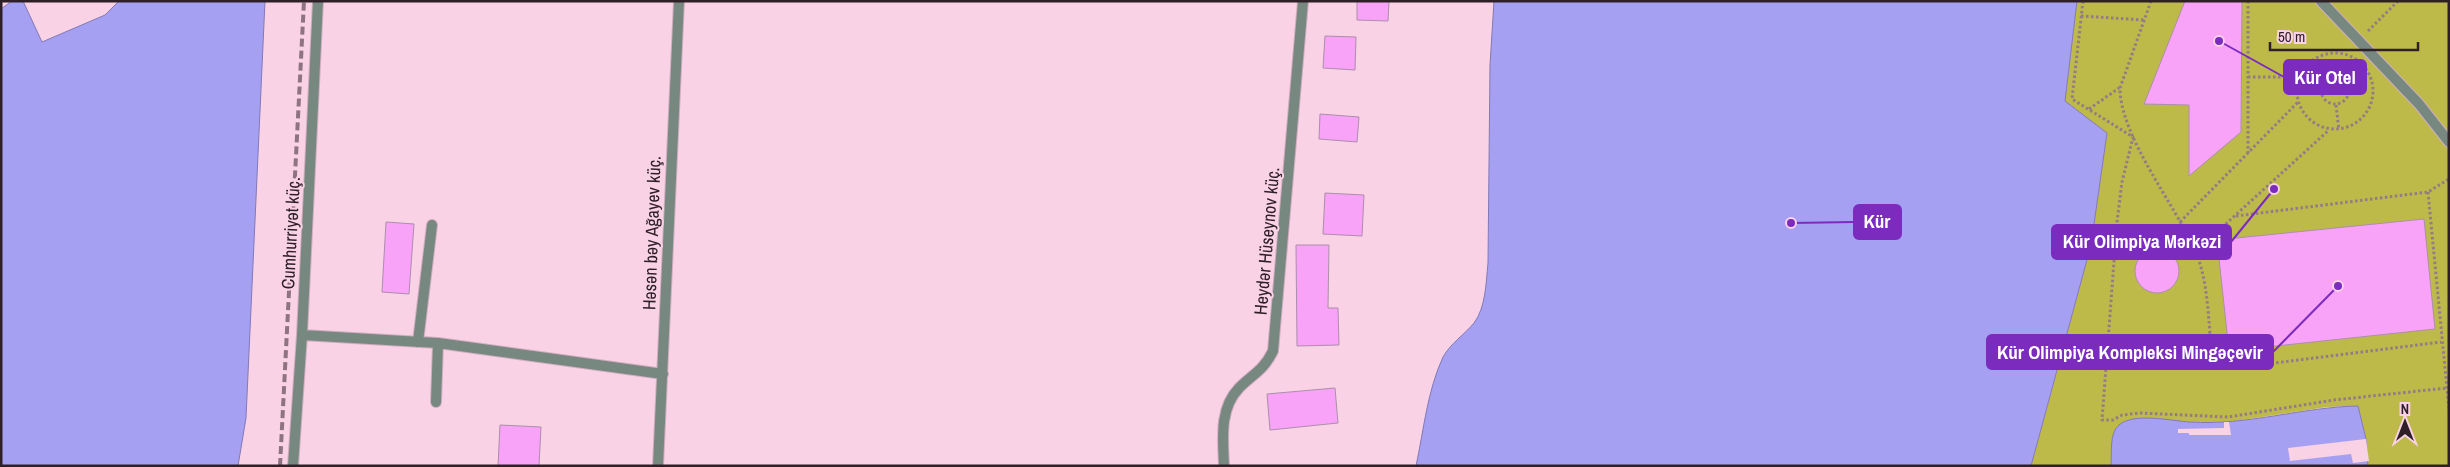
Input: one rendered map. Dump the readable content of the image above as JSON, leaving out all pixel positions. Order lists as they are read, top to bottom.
{
  "streets": {
    "street": ["Cumhurriyət küç.", "Həsən bəy Ağayev küç.", "Heydər Hüseynov küç."]
  },
  "places": [
    "Kür Otel",
    "Kür Olimpiya Mərkəzi",
    "Kür",
    "Kür Olimpiya Kompleksi Mingəçevir"
  ],
  "scale_bar": "50 m",
  "north": "top"
}
